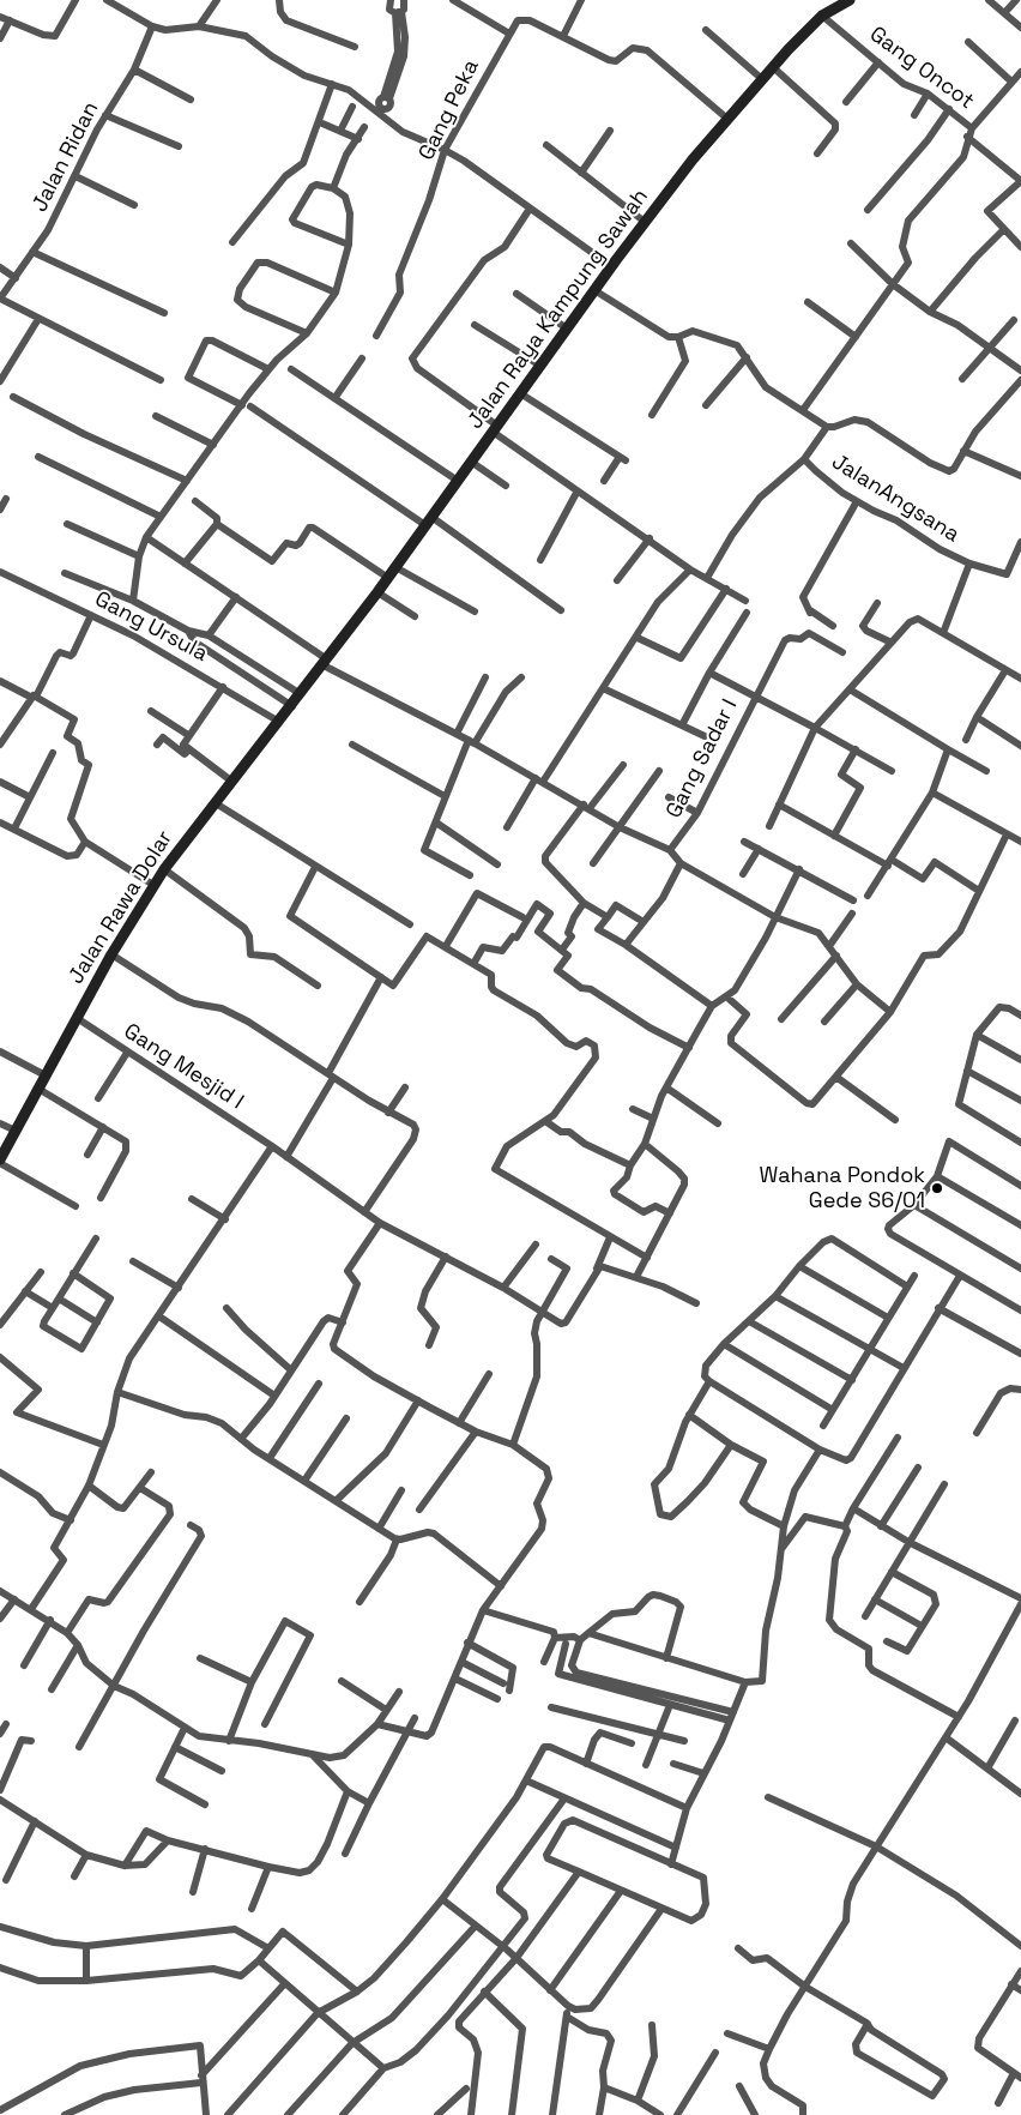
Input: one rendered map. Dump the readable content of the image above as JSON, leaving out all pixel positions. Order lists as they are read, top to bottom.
{
  "streets": {
    "street": [
      "Gang Oncot",
      "Gang Peka",
      "Jalan Ridan",
      "Jalan Raya Kampung Sawah",
      "JalanAngsana",
      "Gang Ursula",
      "Gang Sadar I",
      "Jalan Rawa Dolar",
      "Gang Mesjid I"
    ]
  },
  "crossings": [
    ["Gang Oncot", "Jalan Raya Kampung Sawah"],
    ["Jalan Raya Kampung Sawah", "JalanAngsana"],
    ["Jalan Raya Kampung Sawah", "Gang Sadar I"],
    ["Jalan Raya Kampung Sawah", "Jalan Rawa Dolar"],
    ["Gang Ursula", "Jalan Rawa Dolar"],
    ["Gang Sadar I", "Jalan Rawa Dolar"],
    ["Jalan Rawa Dolar", "Gang Mesjid I"]
  ],
  "places": ["Wahana Pondok Gede S6/01"]
}
